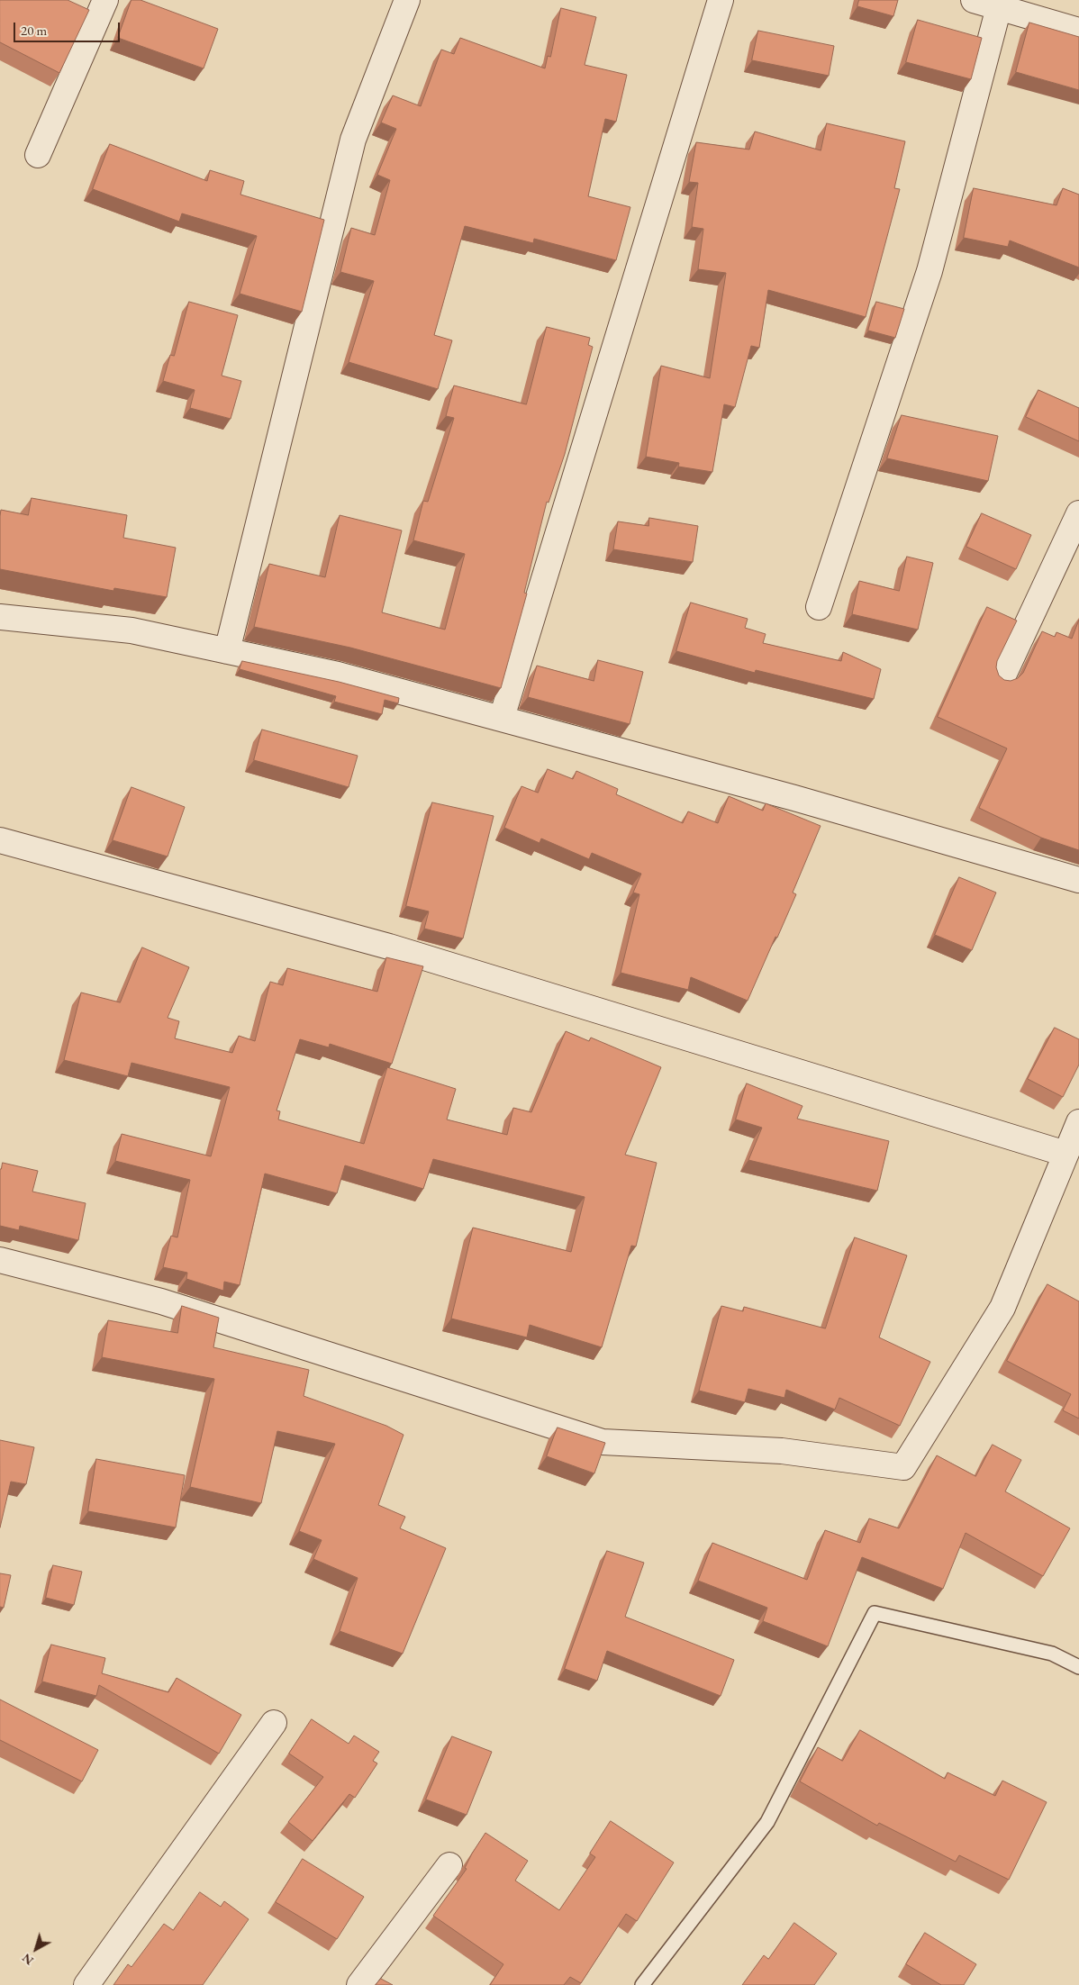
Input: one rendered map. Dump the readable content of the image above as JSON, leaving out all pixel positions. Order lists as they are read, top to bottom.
{
  "scale_bar": "20 m",
  "north": "bottom left"
}
